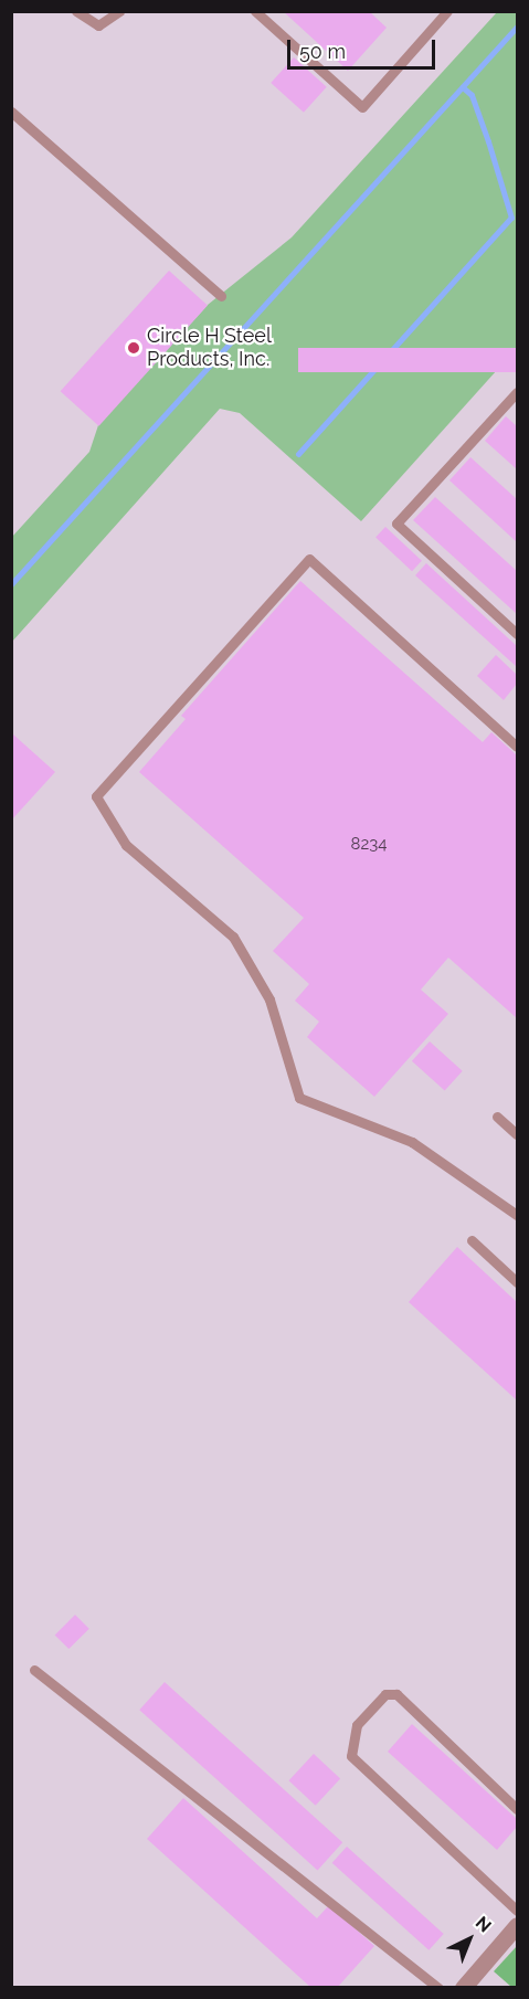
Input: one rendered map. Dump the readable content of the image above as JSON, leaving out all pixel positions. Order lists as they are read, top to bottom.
{
  "places": ["Circle H Steel Products, Inc."],
  "house_numbers": ["8234"],
  "scale_bar": "50 m",
  "north": "top right"
}
